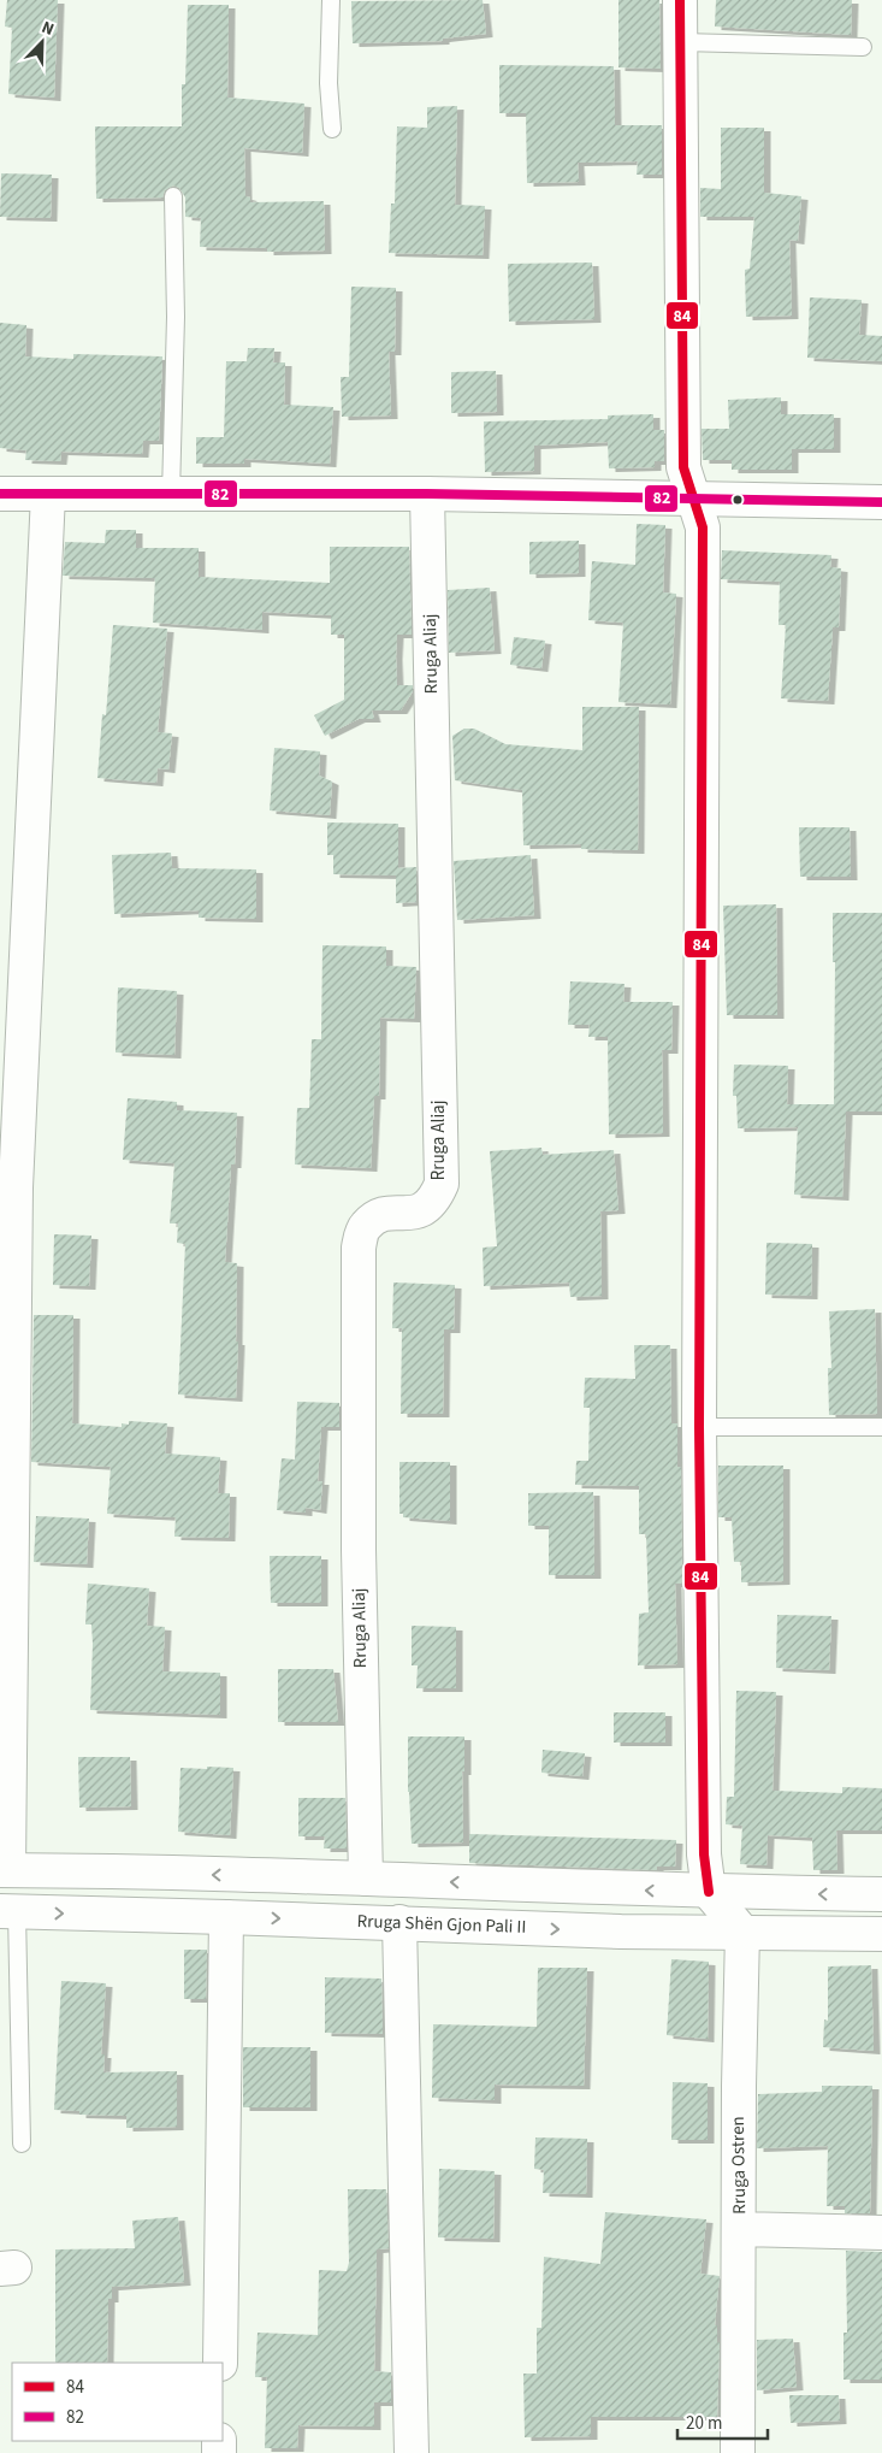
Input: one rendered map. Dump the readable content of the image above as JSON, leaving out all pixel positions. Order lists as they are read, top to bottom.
{
  "streets": {
    "street": ["Rruga Aliaj", "Rruga Shën Gjon Pali II", "Rruga Ostren"]
  },
  "crossings": [
    ["Rruga Shën Gjon Pali II", "Rruga Ostren"]
  ],
  "lines": ["transit line 84", "transit line 82"],
  "legend": ["84", "82"],
  "scale_bar": "20 m",
  "north": "top right"
}
